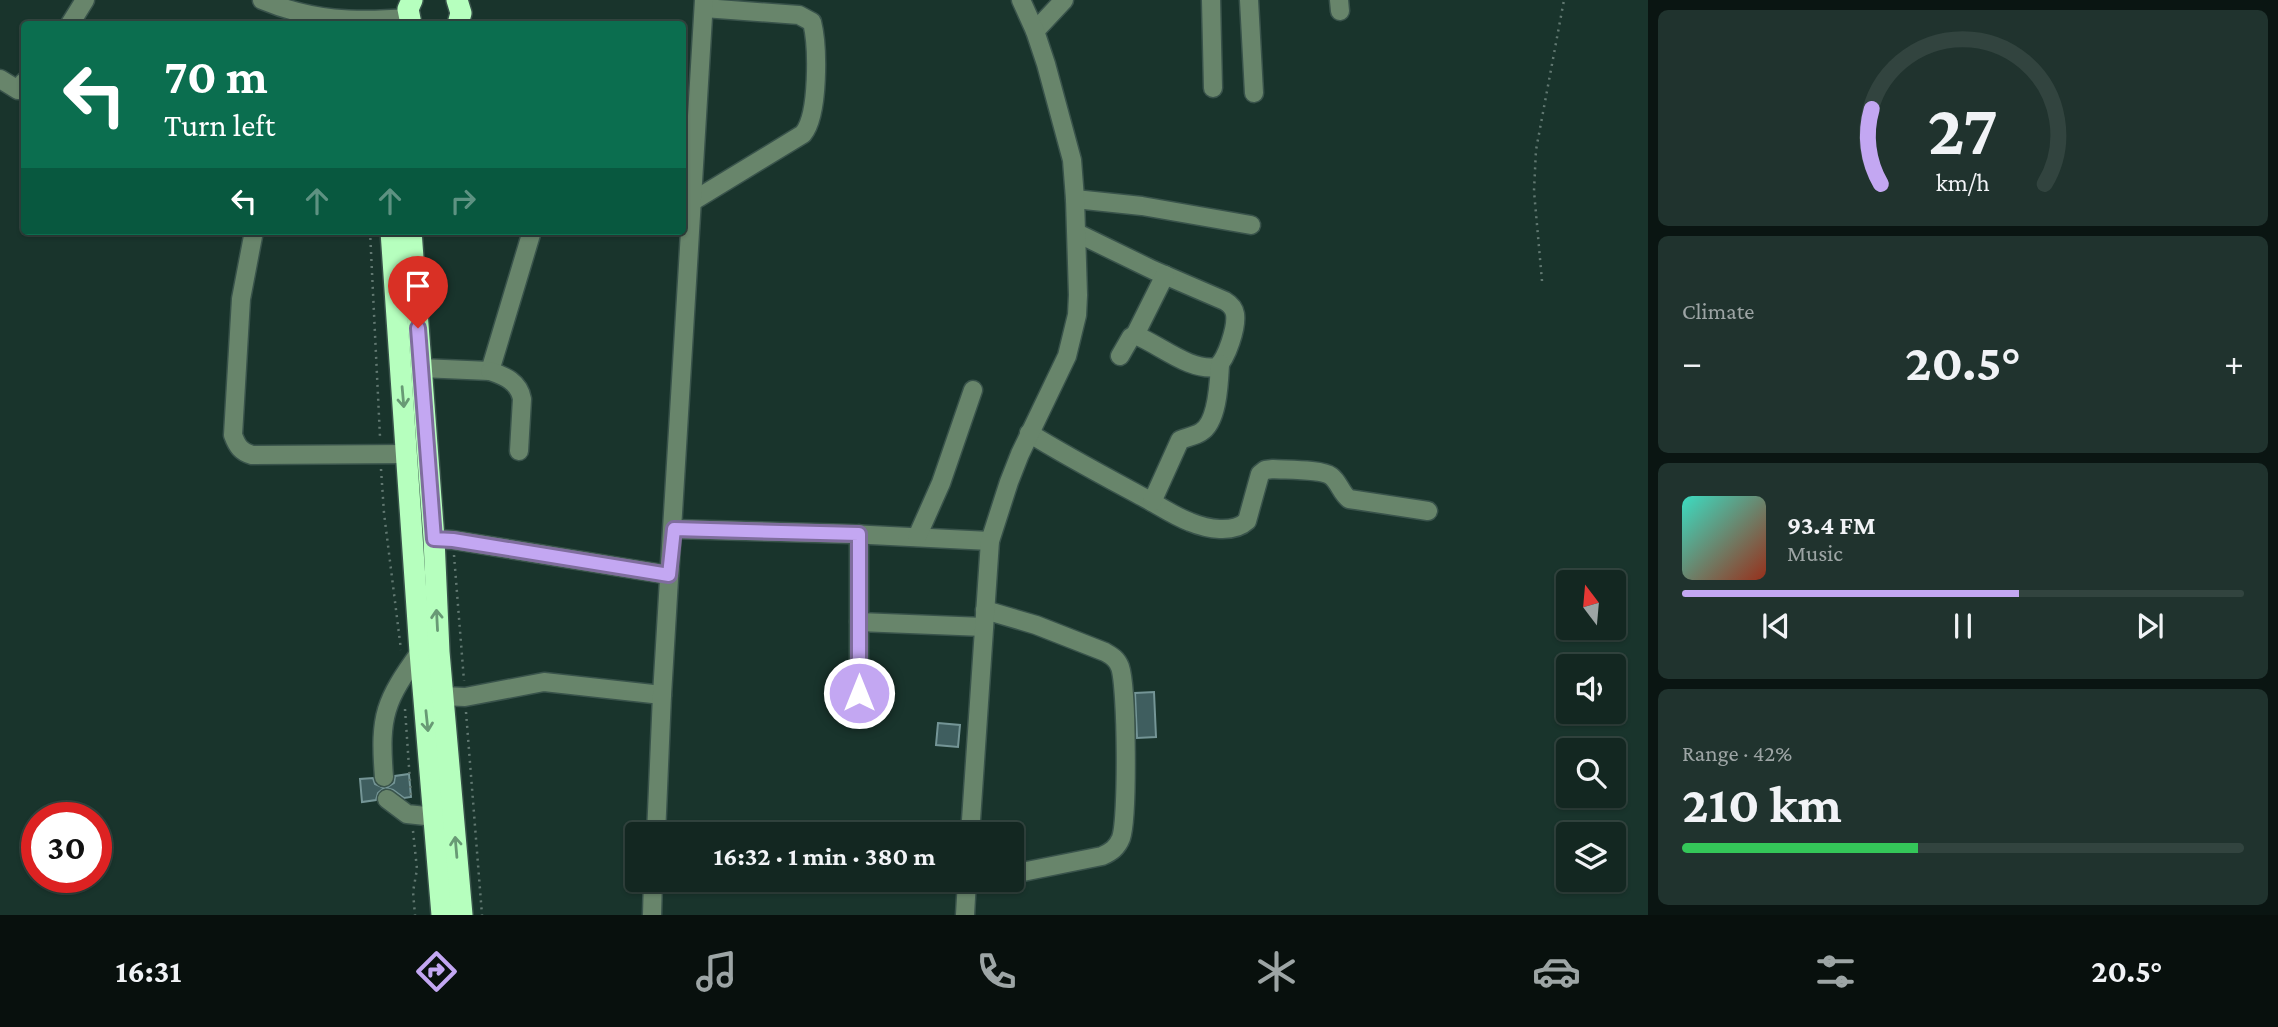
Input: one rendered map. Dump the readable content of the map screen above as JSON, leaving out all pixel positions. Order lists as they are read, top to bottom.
{
  "north": "top",
  "page": {
    "turn": ["70 m", "Turn left"],
    "tile": [
      "Climate",
      ["Range · 42%", "210 km"]
    ],
    "heat": ["−", "20.5°", "+"],
    "song": ["93.4 FM", "Music"],
    "limit": "30",
    "trip": "16:32 · 1 min · 380 m",
    "tabs": ["16:31", "20.5°"],
    "gauge": ["27", "km/h"]
  }
}
